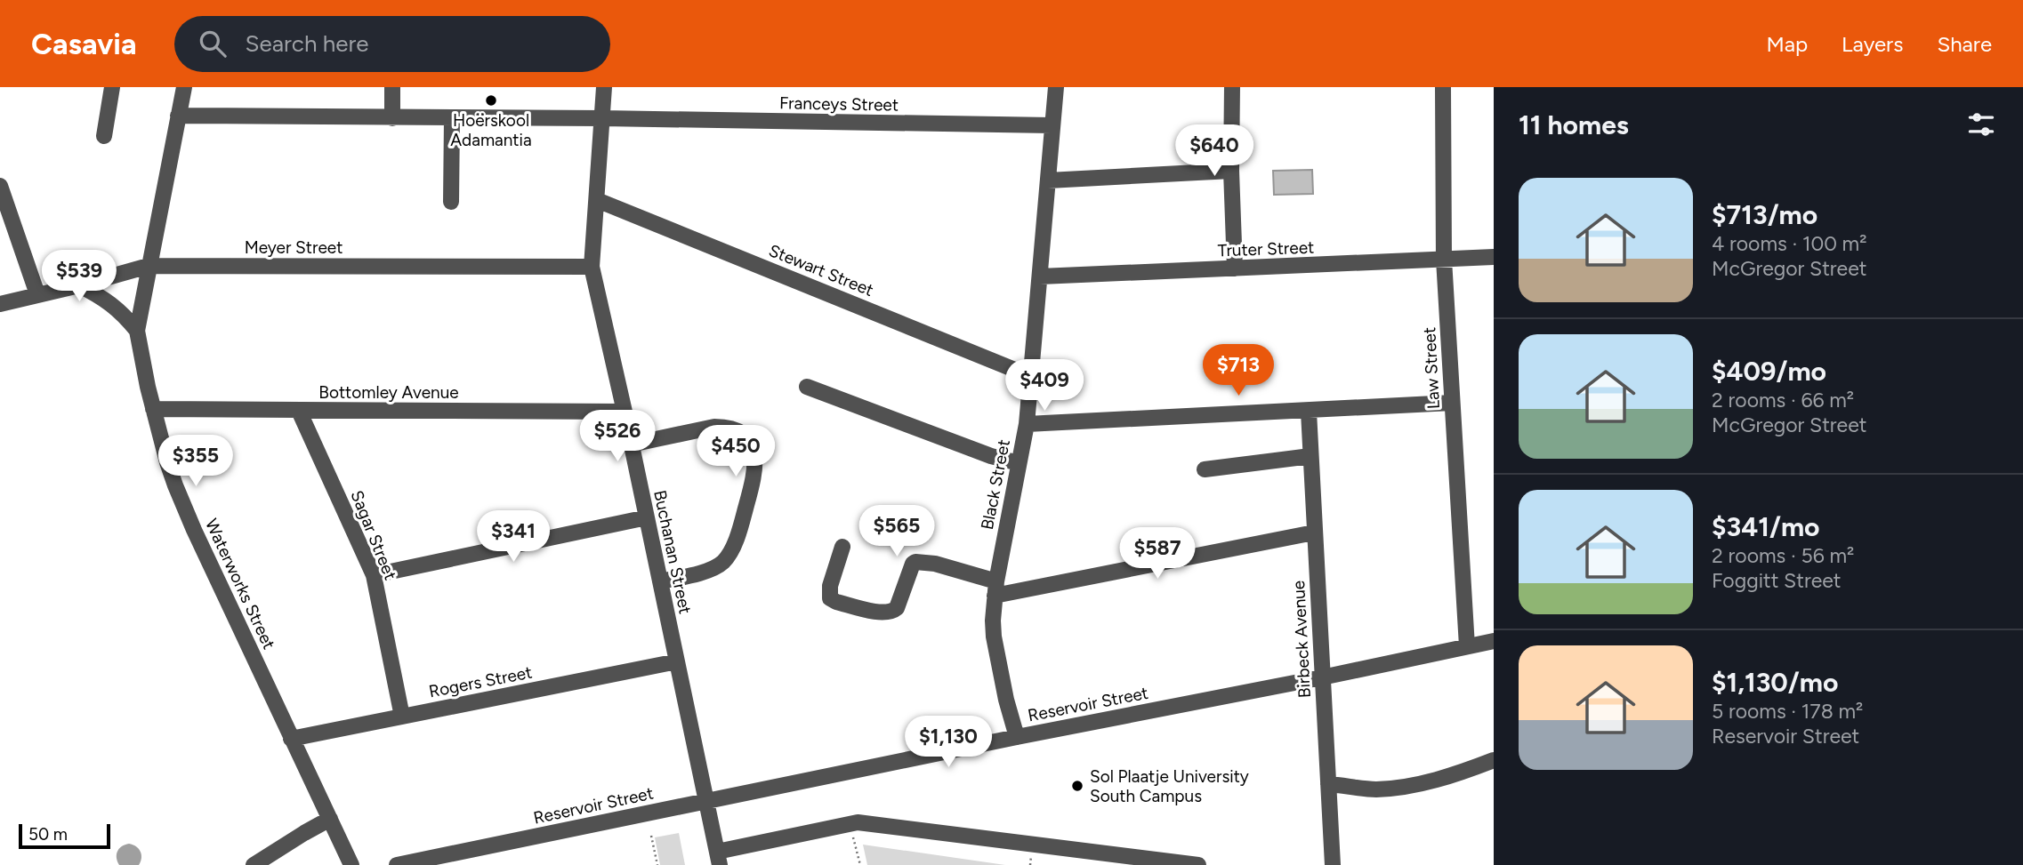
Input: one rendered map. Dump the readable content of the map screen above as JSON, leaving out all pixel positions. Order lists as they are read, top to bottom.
{
  "streets": {
    "street": [
      "Franceys Street",
      "Meyer Street",
      "Truter Street",
      "Stewart Street",
      "Law Street",
      "Bottomley Avenue",
      "Black Street",
      "Sagar Street",
      "Buchanan Street",
      "Waterworks Street",
      "Birbeck Avenue",
      "Rogers Street",
      "Reservoir Street"
    ]
  },
  "crossings": [
    ["Franceys Street", "Black Street"],
    ["Franceys Street", "Buchanan Street"],
    ["Franceys Street", "Waterworks Street"],
    ["Meyer Street", "Buchanan Street"],
    ["Meyer Street", "Waterworks Street"],
    ["Truter Street", "Law Street"],
    ["Truter Street", "Black Street"],
    ["Stewart Street", "Black Street"],
    ["Stewart Street", "Buchanan Street"],
    ["Law Street", "Reservoir Street"],
    ["Bottomley Avenue", "Sagar Street"],
    ["Bottomley Avenue", "Buchanan Street"],
    ["Bottomley Avenue", "Waterworks Street"],
    ["Black Street", "Reservoir Street"],
    ["Sagar Street", "Rogers Street"],
    ["Buchanan Street", "Rogers Street"],
    ["Buchanan Street", "Reservoir Street"],
    ["Waterworks Street", "Rogers Street"],
    ["Birbeck Avenue", "Reservoir Street"]
  ],
  "places": ["Hoërskool Adamantia", "Sol Plaatje University South Campus"],
  "scale_bar": "50 m",
  "page": {
    "header": "Casavia",
    "search": "Search here",
    "nav": ["Map", "Layers", "Share"],
    "heading": "11 homes",
    "price": [
      "$640",
      "$539",
      "$713",
      "$409",
      "$526",
      "$450",
      "$355",
      "$565",
      "$341",
      "$587",
      "$1,130"
    ],
    "list": [
      {
        "name": "$713/mo",
        "note": "4 rooms · 100 m² · McGregor Street"
      },
      {
        "name": "$409/mo",
        "note": "2 rooms · 66 m² · McGregor Street"
      },
      {
        "name": "$341/mo",
        "note": "2 rooms · 56 m² · Foggitt Street"
      },
      {
        "name": "$1,130/mo",
        "note": "5 rooms · 178 m² · Reservoir Street"
      }
    ],
    "scale": "50 m"
  }
}
